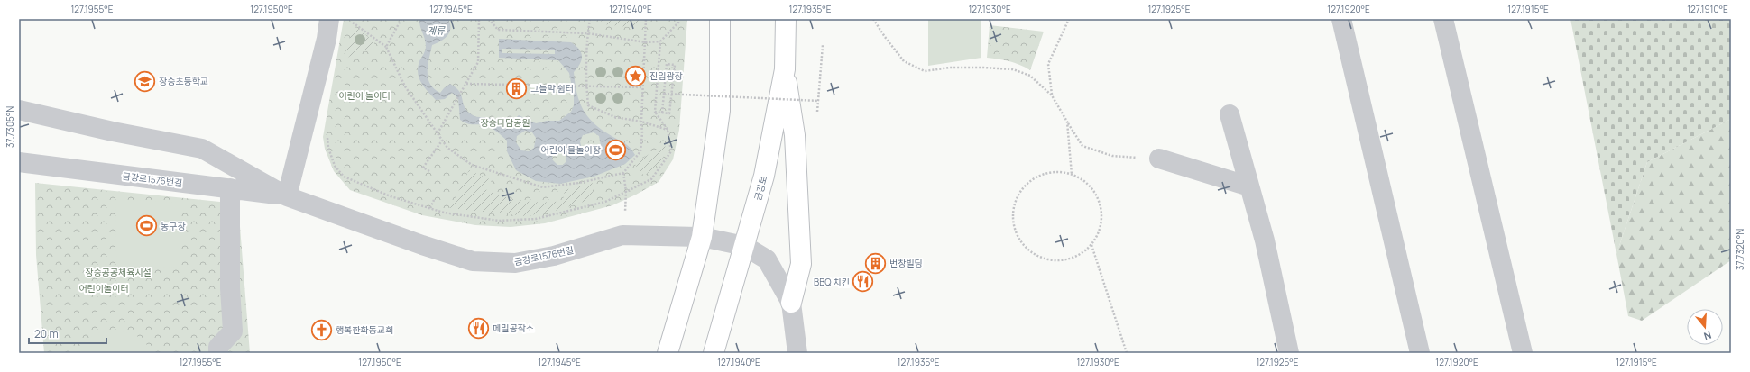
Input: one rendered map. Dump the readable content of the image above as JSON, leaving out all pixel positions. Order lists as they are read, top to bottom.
{
  "streets": {
    "main road": ["금강로"],
    "street": ["금강로1576번길"]
  },
  "crossings": [
    ["금강로1576번길", "금강로"]
  ],
  "water": ["계류"],
  "parks": [
    "어린이 놀이터",
    "장승다담공원",
    "장승공공체육시설",
    "어린이놀이터"
  ],
  "places": {
    "place": ["진입광장"],
    "school or university": ["장승초등학교"],
    "building": ["그늘막 쉼터", "번창빌딩"],
    "sports": ["어린이 물놀이장", "농구장"],
    "restaurant": ["BBQ 치킨", "메밀공작소"],
    "church": ["행복한화동교회"]
  },
  "scale_bar": "20 m",
  "north": "bottom",
  "coordinates": [
    "127.1955°E",
    "127.1950°E",
    "127.1945°E",
    "127.1940°E",
    "127.1935°E",
    "127.1930°E",
    "127.1925°E",
    "127.1920°E",
    "127.1915°E",
    "127.1910°E",
    "37.7305°N",
    "37.7320°N"
  ]
}
